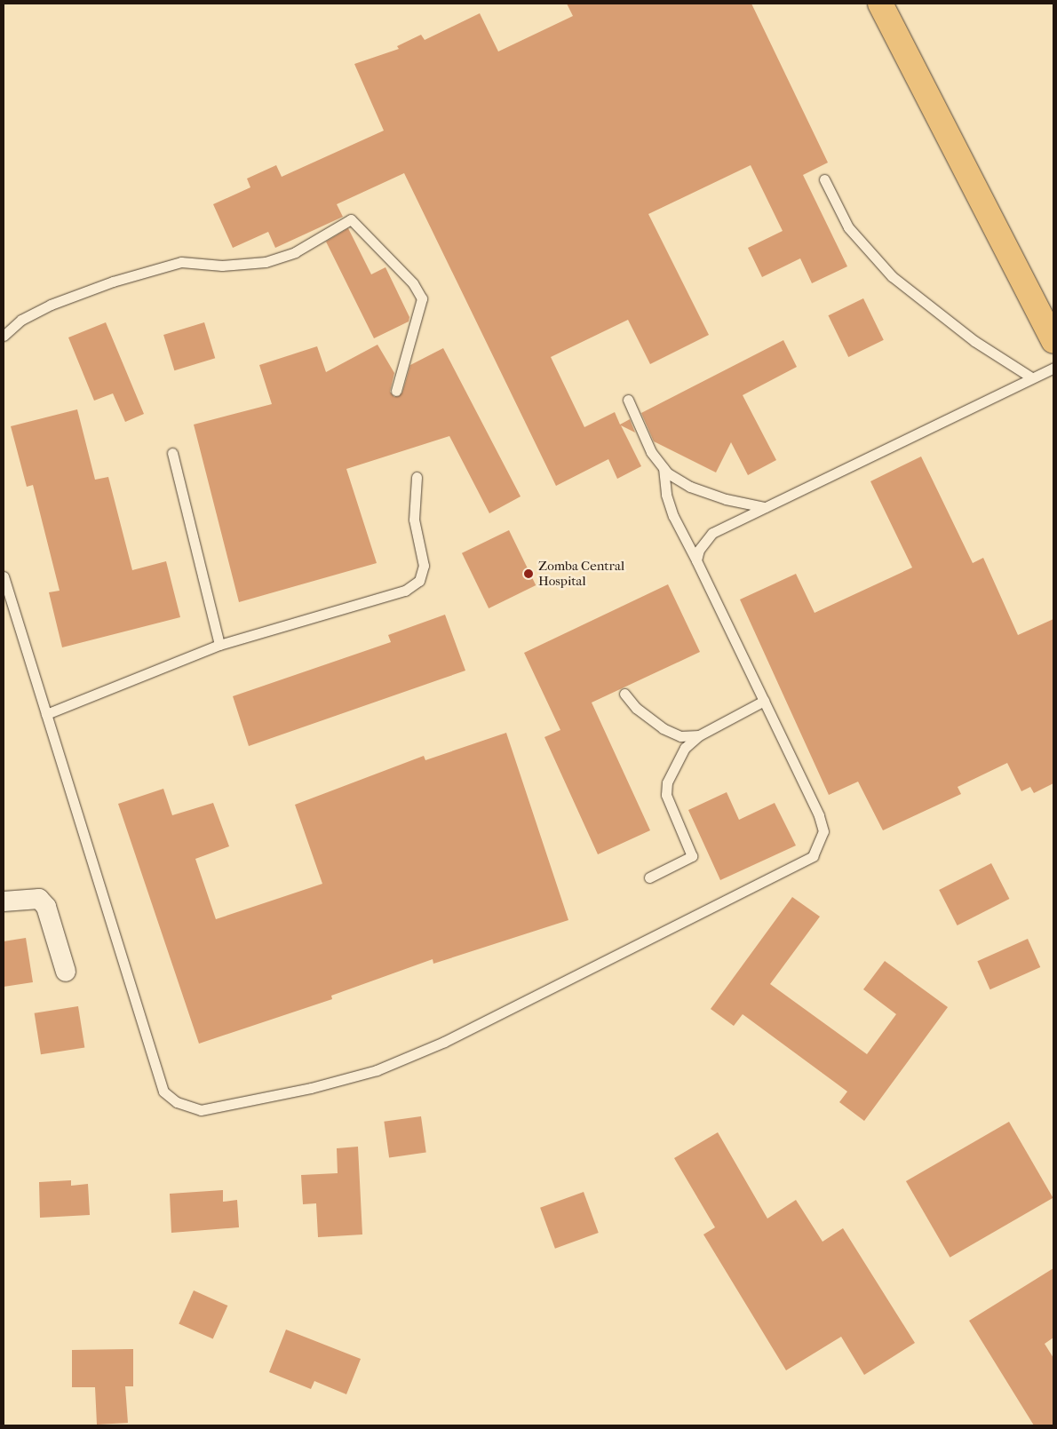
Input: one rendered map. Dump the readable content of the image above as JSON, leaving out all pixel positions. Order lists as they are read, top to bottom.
{
  "places": ["Zomba Central Hospital"]
}
